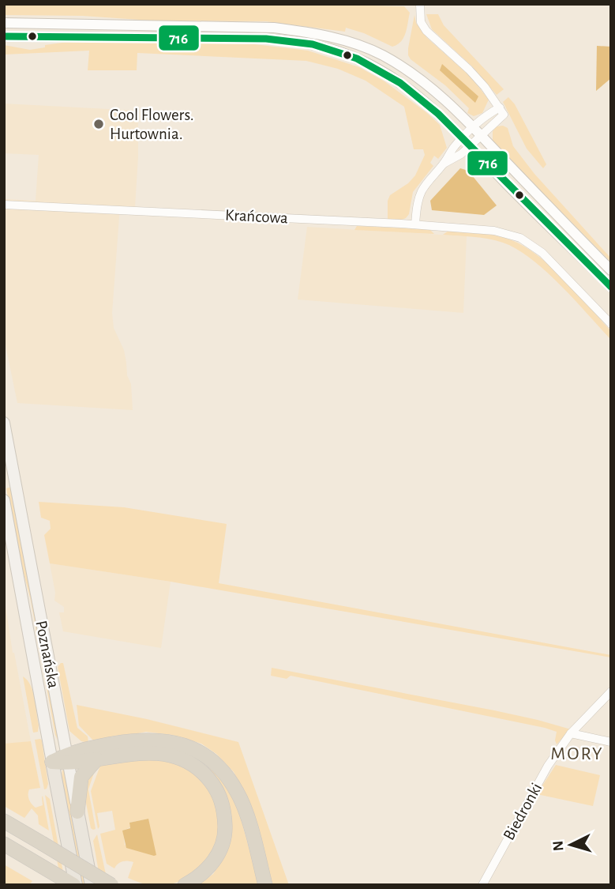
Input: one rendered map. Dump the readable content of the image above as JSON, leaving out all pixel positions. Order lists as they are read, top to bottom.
{
  "streets": {
    "main road": ["Poznańska"],
    "street": ["Krańcowa", "Biedronki"]
  },
  "districts": ["MORY"],
  "places": ["Cool Flowers. Hurtownia."],
  "lines": ["transit line 716"],
  "north": "left"
}
